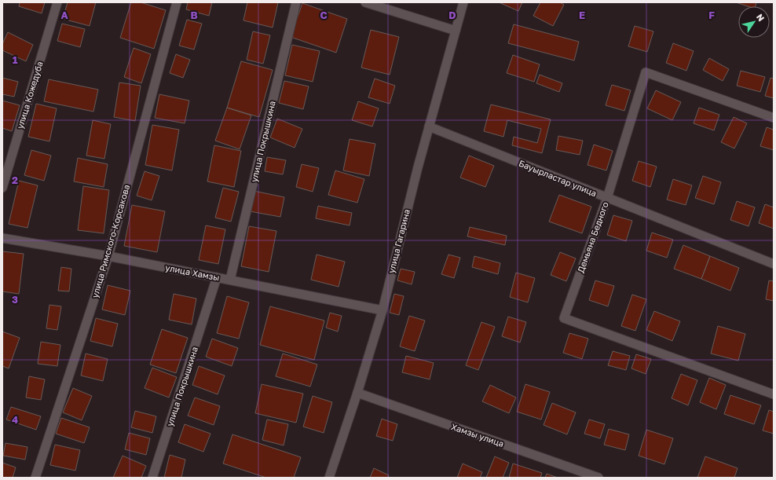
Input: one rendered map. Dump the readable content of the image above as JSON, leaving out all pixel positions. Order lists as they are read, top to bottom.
{
  "streets": {
    "street": [
      "улица Кожедуба",
      "улица Покрышкина",
      "Бауырластар улица",
      "Демьяна Бедного",
      "улица Римского-Корсакова",
      "улица Гагарина",
      "улица Хамзы",
      "Хамзы улица"
    ]
  },
  "crossings": [
    ["улица Покрышкина", "улица Хамзы"],
    ["Бауырластар улица", "Демьяна Бедного"],
    ["Бауырластар улица", "улица Гагарина"],
    ["улица Римского-Корсакова", "улица Хамзы"],
    ["улица Гагарина", "улица Хамзы"],
    ["улица Гагарина", "Хамзы улица"]
  ],
  "north": "top right",
  "grid": {
    "columns": [
      "A",
      "B",
      "C",
      "D",
      "E",
      "F"
    ],
    "rows": [
      "1",
      "2",
      "3",
      "4"
    ]
  }
}
